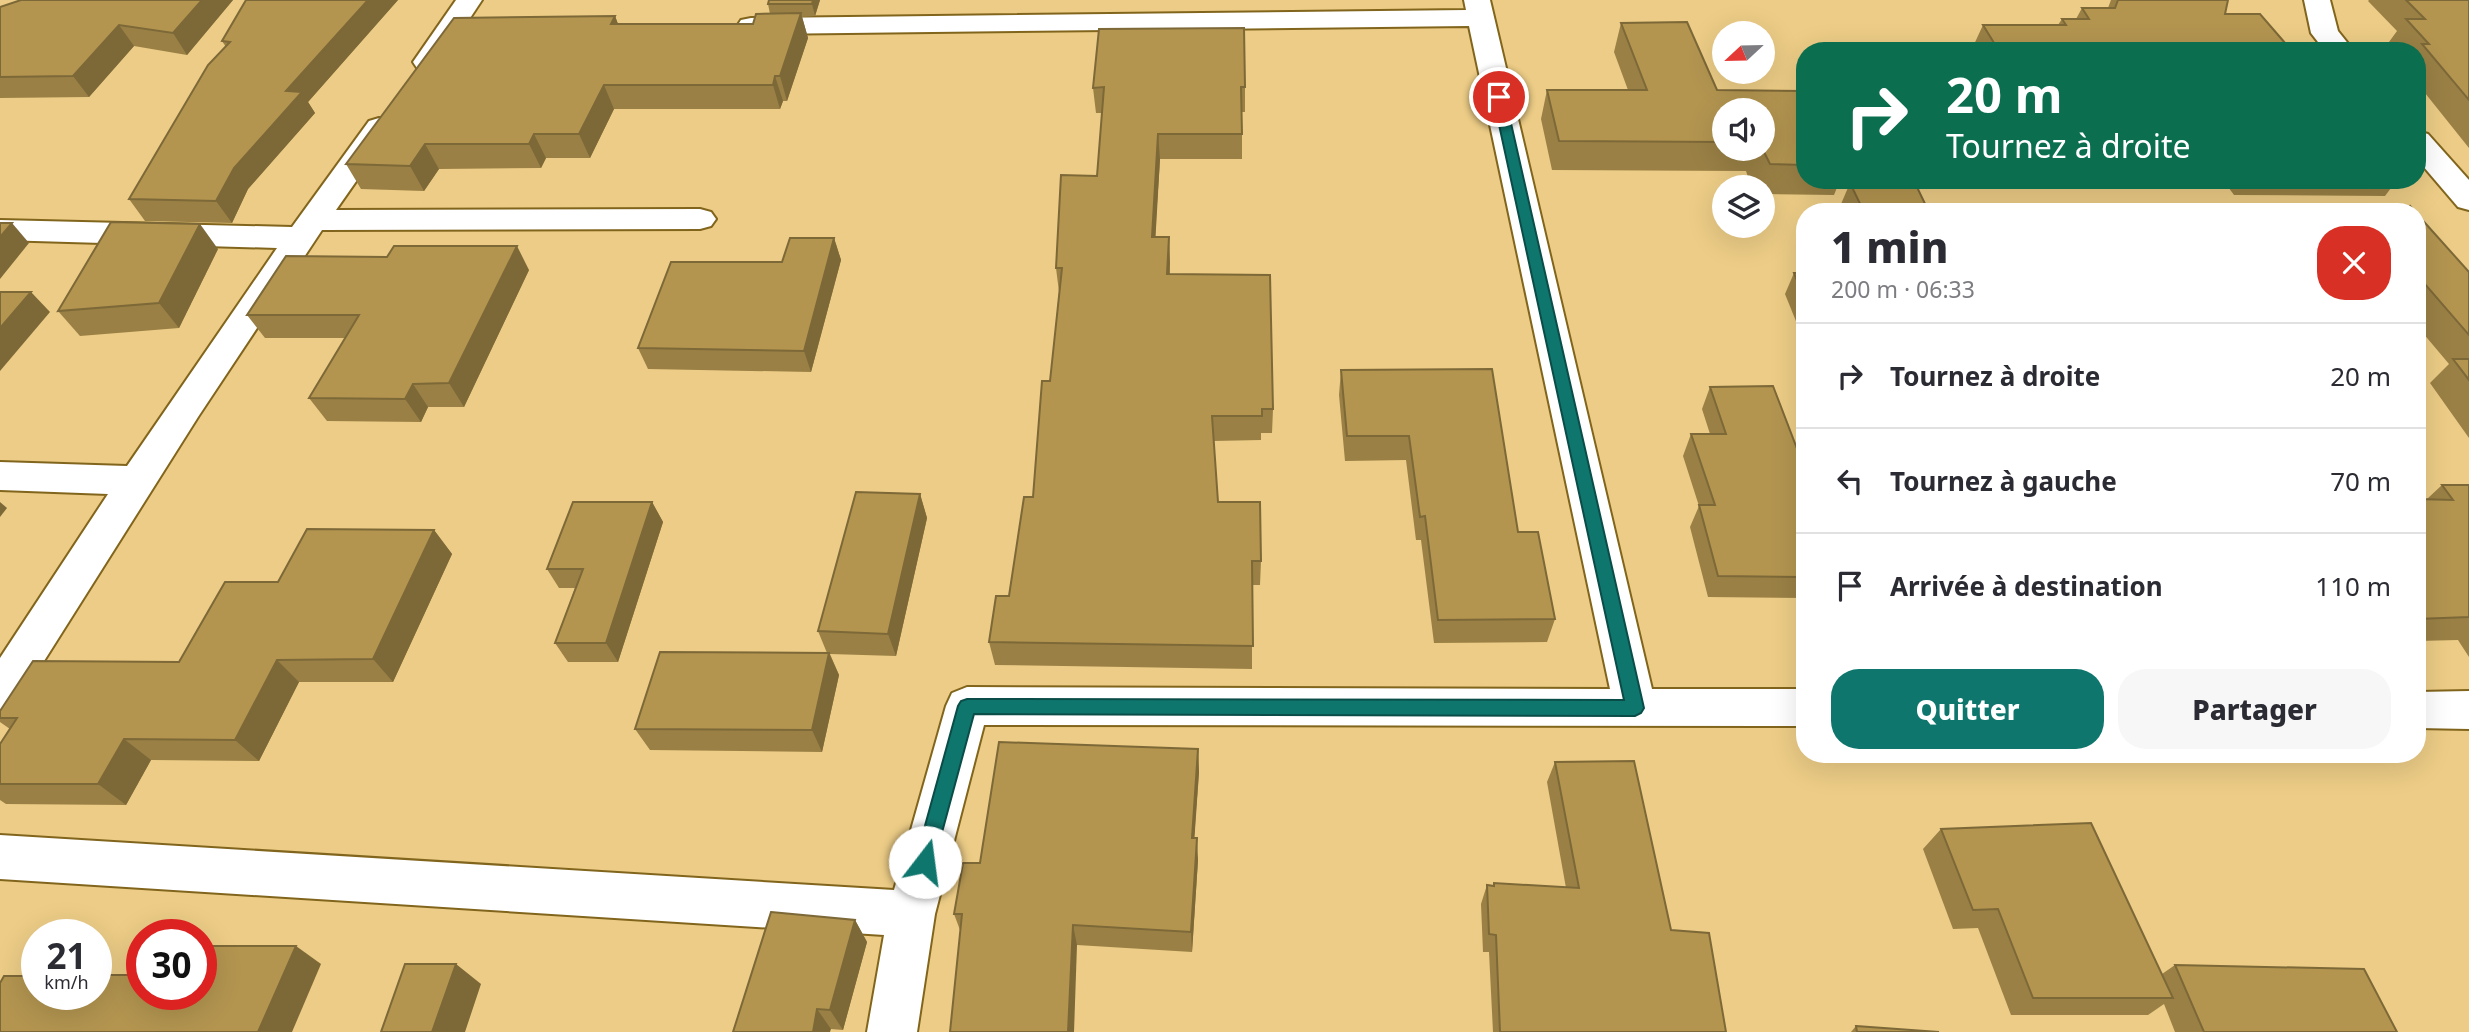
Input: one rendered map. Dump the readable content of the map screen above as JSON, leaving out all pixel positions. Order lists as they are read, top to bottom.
{
  "north": "left",
  "page": {
    "turn": ["20 m", "Tournez à droite"],
    "heading": ["1 min", "200 m · 06:33"],
    "list": [
      {
        "name": "Tournez à droite",
        "value": "20 m"
      },
      {
        "name": "Tournez à gauche",
        "value": "70 m"
      },
      {
        "name": "Arrivée à destination",
        "value": "110 m"
      }
    ],
    "buttons": ["Quitter", "Partager"],
    "speed": "21 km/h",
    "limit": "30"
  }
}
